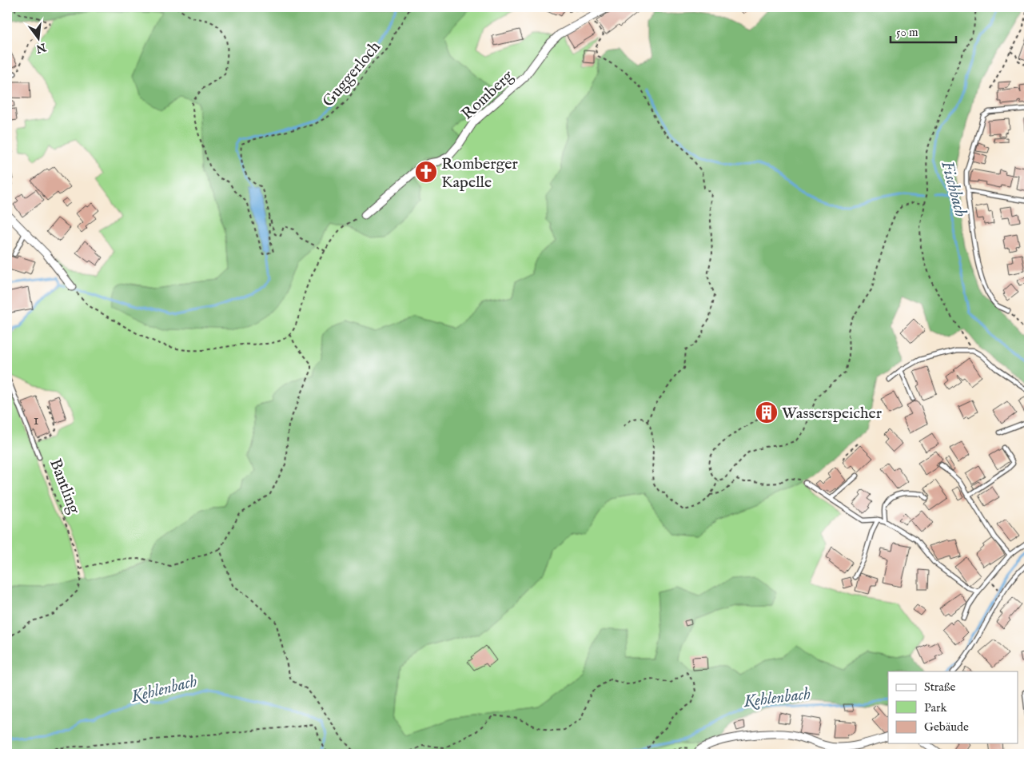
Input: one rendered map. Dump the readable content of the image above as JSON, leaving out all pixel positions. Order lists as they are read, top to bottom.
{
  "streets": {
    "street": ["Romberg"],
    "lane": ["Bantling"],
    "path": ["Guggerloch"]
  },
  "water": ["Fischbach", "Kehlenbach"],
  "places": {
    "church": ["Romberger Kapelle"],
    "building": ["Wasserspeicher"]
  },
  "house_numbers": ["1"],
  "legend": ["Straße", "Park", "Gebäude"],
  "scale_bar": "50 m",
  "north": "bottom"
}
